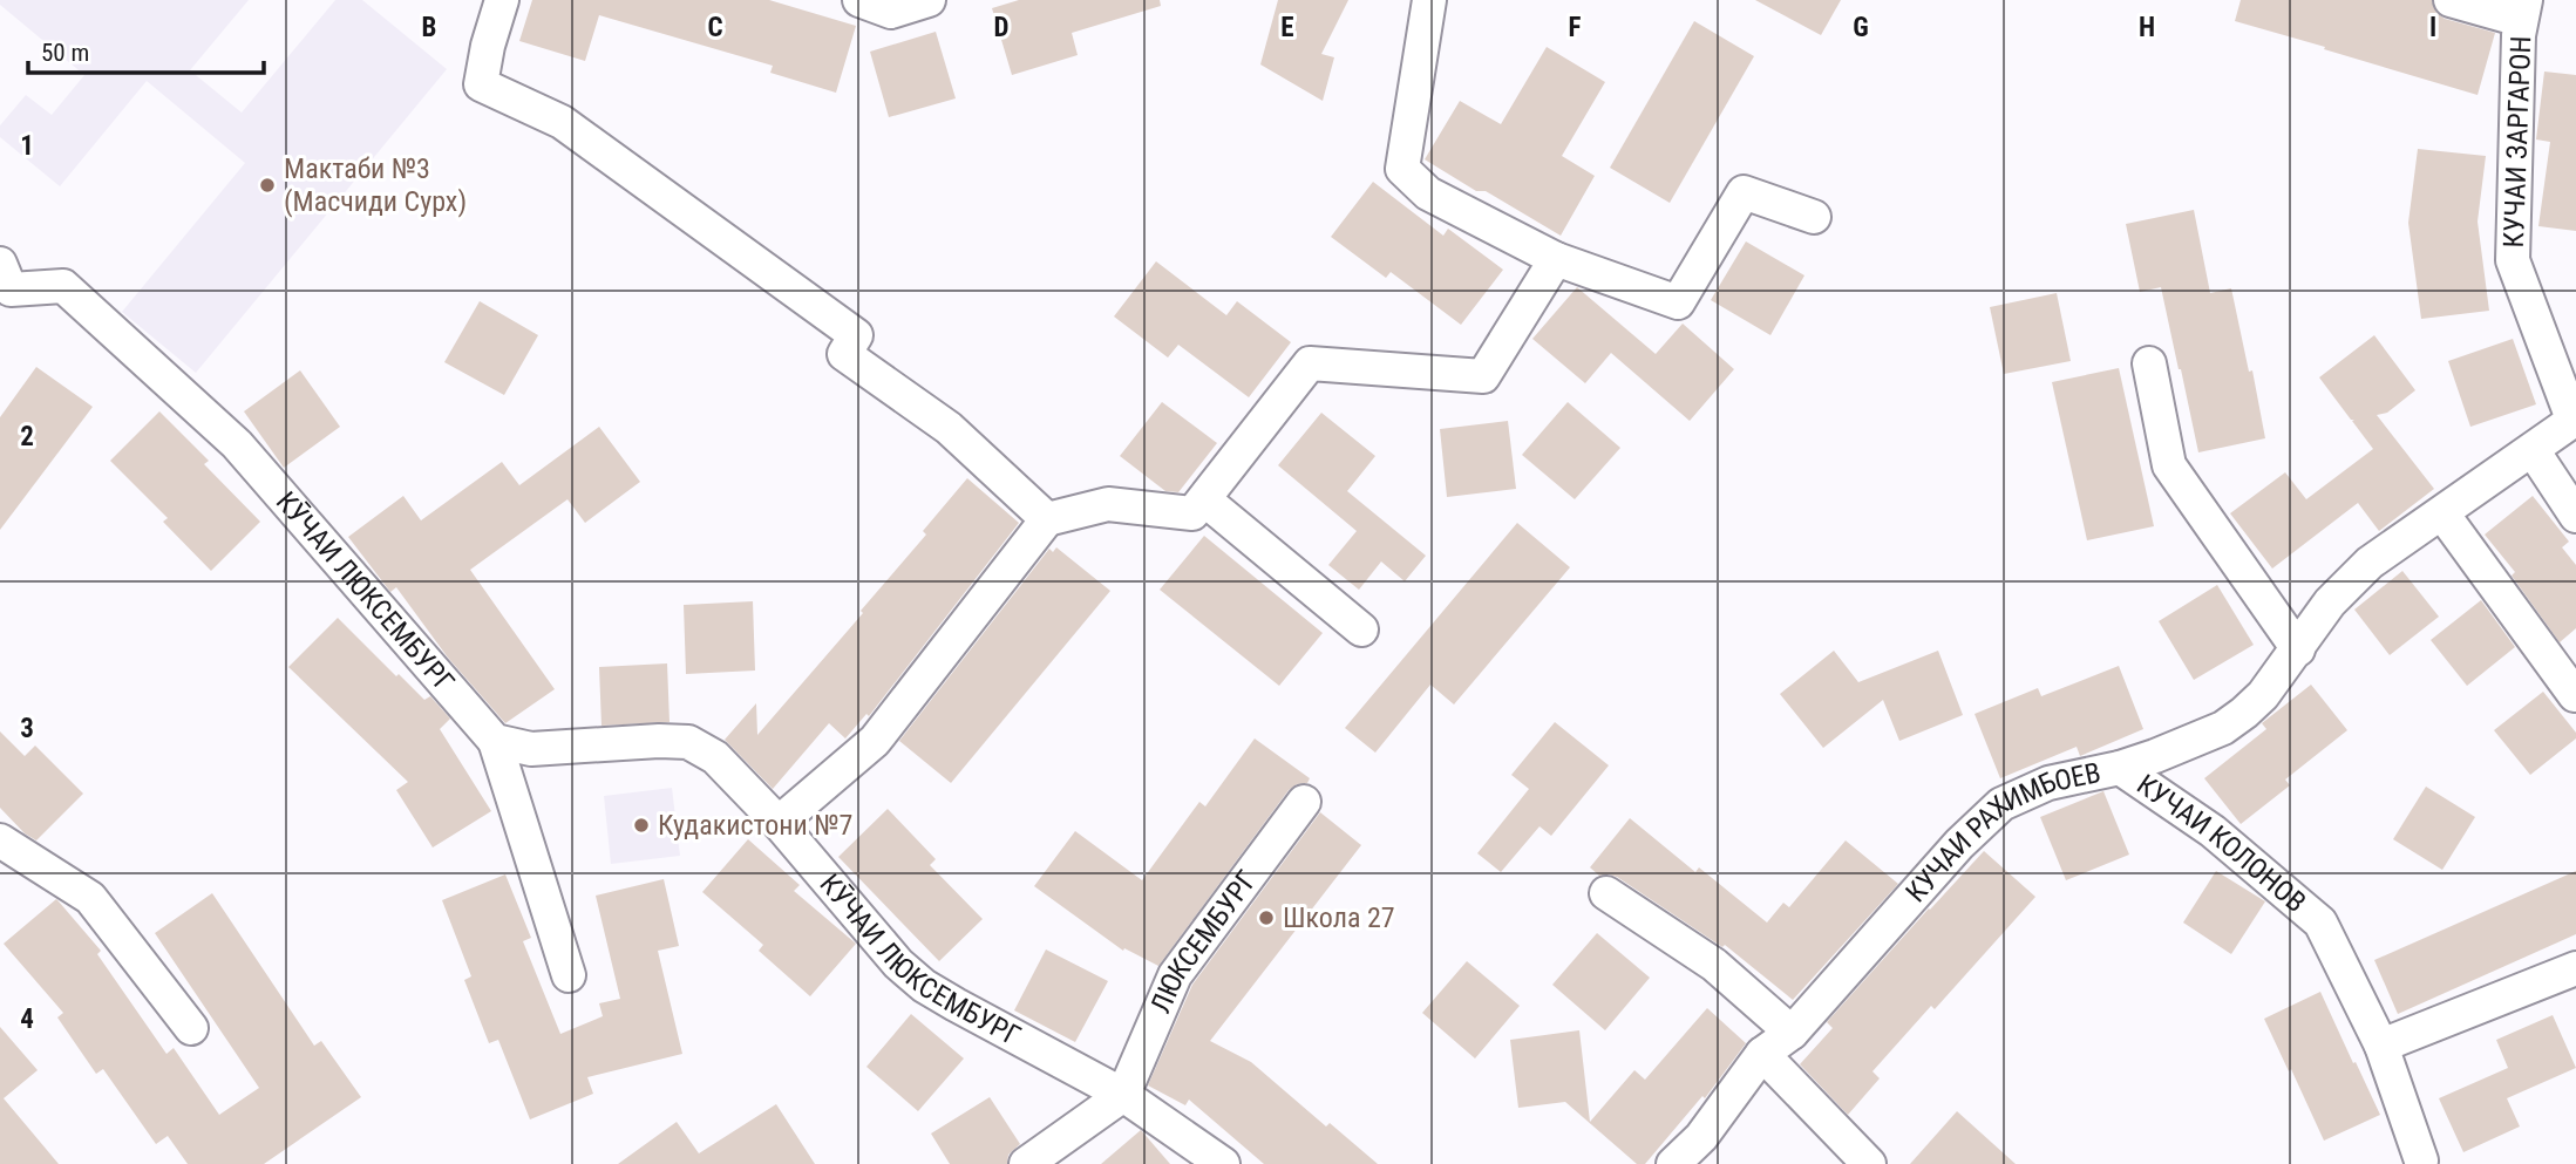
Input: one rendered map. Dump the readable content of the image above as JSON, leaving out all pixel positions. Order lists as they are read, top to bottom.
{
  "streets": {
    "street": [
      "КУЧАИ ЗАРГАРОН",
      "КӮЧАИ ЛЮКСЕМБУРГ",
      "КУЧАИ РАХИМБОЕВ",
      "КУЧАИ КОЛОНОВ",
      "ЛЮКСЕМБУРГ"
    ]
  },
  "crossings": [
    ["КУЧАИ ЗАРГАРОН", "КУЧАИ РАХИМБОЕВ"],
    ["КӮЧАИ ЛЮКСЕМБУРГ", "ЛЮКСЕМБУРГ"],
    ["КУЧАИ РАХИМБОЕВ", "КУЧАИ КОЛОНОВ"]
  ],
  "places": ["Мактаби №3 (Масчиди Сурх)", "Кудакистони №7", "Школа 27"],
  "scale_bar": "50 m",
  "grid": {
    "columns": [
      "B",
      "C",
      "D",
      "E",
      "F",
      "G",
      "H",
      "I"
    ],
    "rows": [
      "1",
      "2",
      "3",
      "4"
    ]
  }
}
